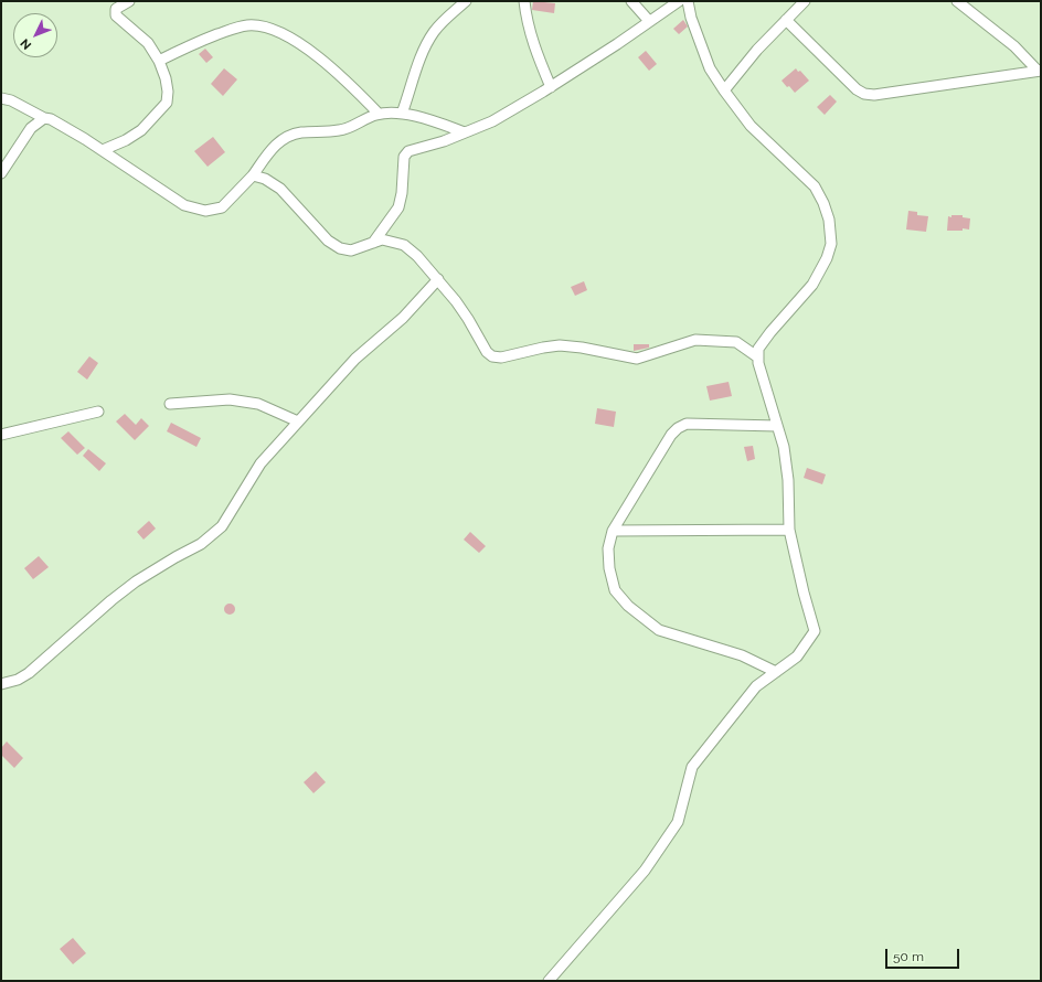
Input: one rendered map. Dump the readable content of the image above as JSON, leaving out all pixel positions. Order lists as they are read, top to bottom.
{
  "scale_bar": "50 m",
  "north": "bottom left"
}
